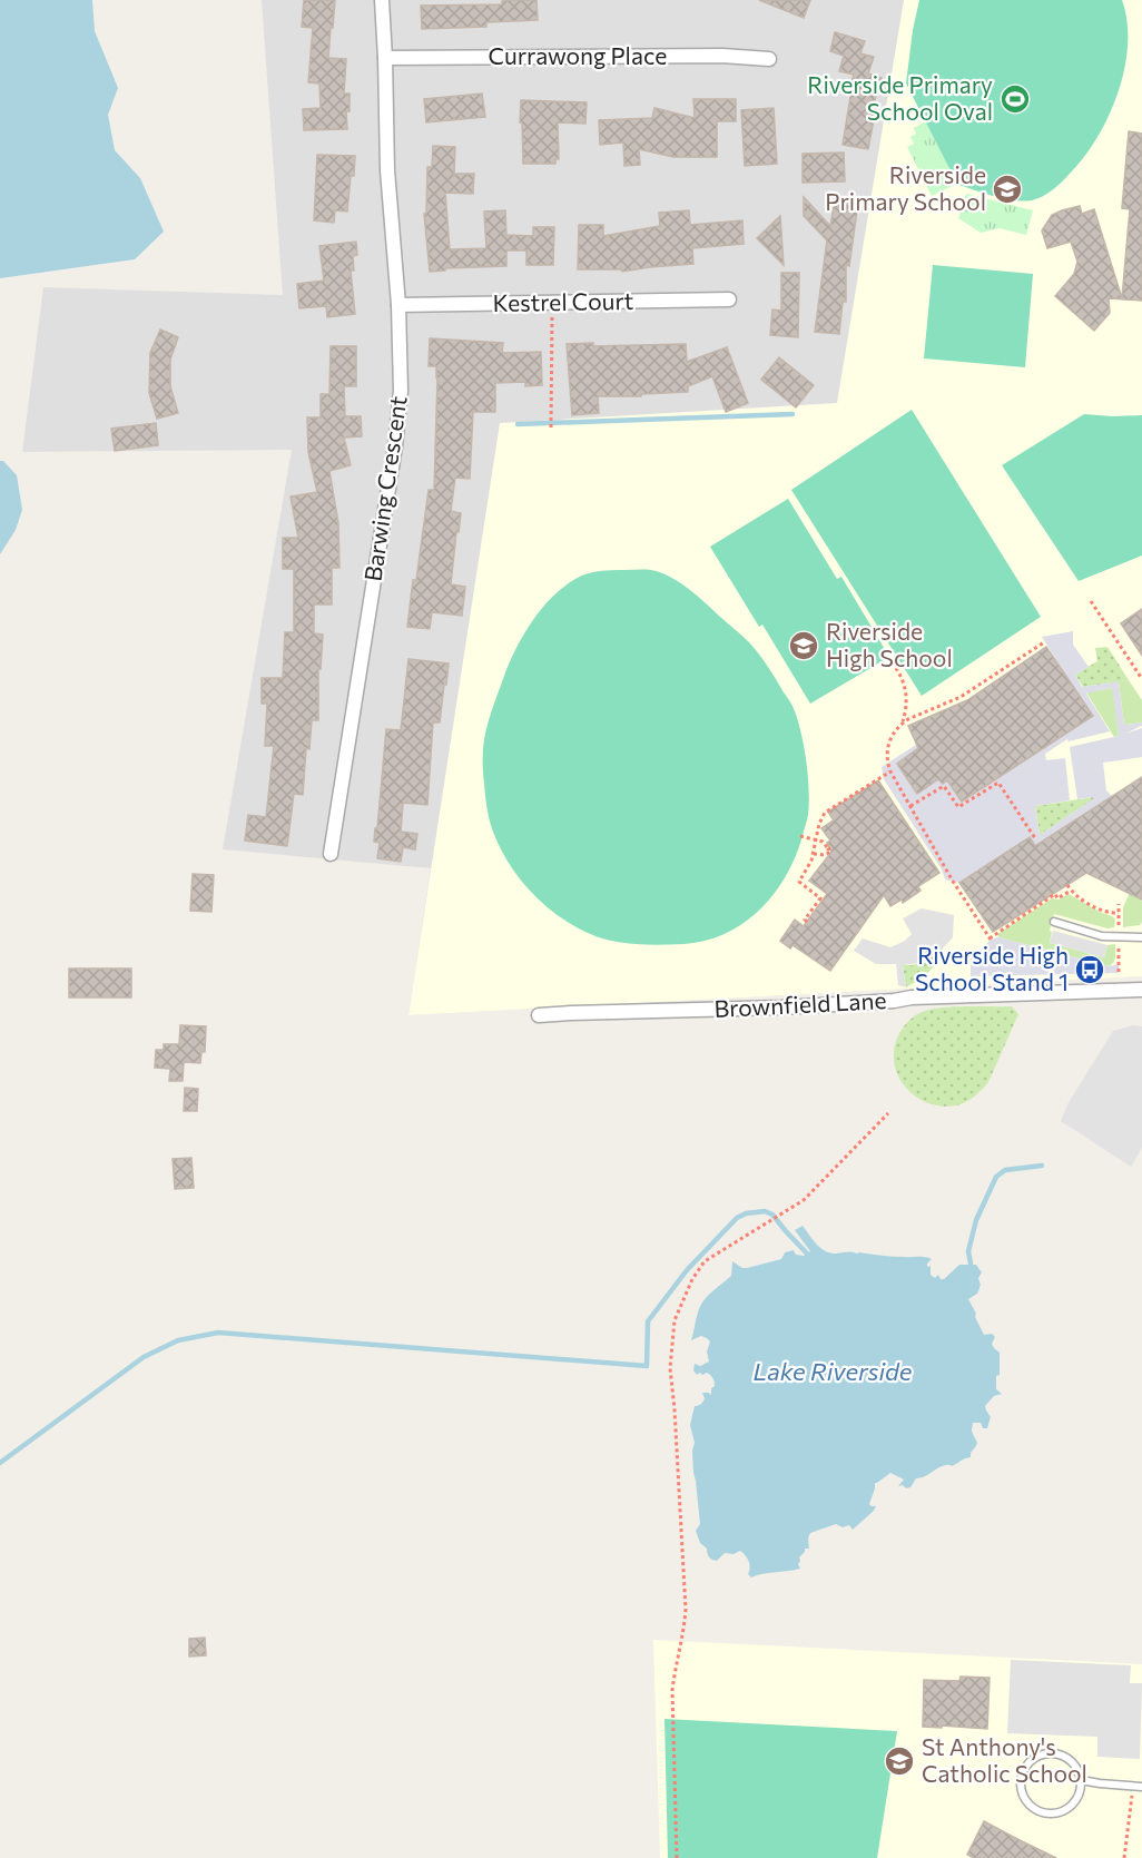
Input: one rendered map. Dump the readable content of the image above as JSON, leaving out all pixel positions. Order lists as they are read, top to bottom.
{
  "streets": {
    "street": [
      "Currawong Place",
      "Kestrel Court",
      "Barwing Crescent",
      "Brownfield Lane"
    ]
  },
  "crossings": [
    ["Currawong Place", "Barwing Crescent"],
    ["Kestrel Court", "Barwing Crescent"]
  ],
  "water": ["Lake Riverside"],
  "places": {
    "sports": ["Riverside Primary School Oval"],
    "school or university": ["Riverside Primary School", "Riverside High School", "St Anthony's Catholic School"],
    "bus stop": ["Riverside High School Stand 1"]
  }
}
